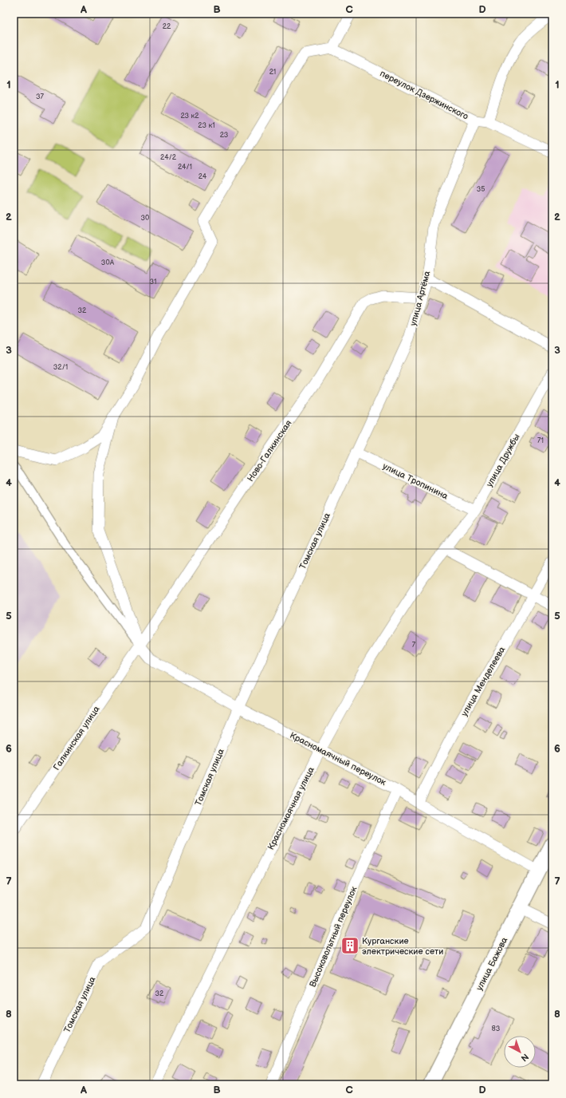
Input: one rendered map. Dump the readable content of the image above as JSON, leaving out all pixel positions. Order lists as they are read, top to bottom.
{
  "streets": {
    "main road": ["улица Бажова"],
    "street": [
      "переулок Дзержинского",
      "улица Артёма",
      "Ново-Галкинская",
      "улица Дружбы",
      "улица Тропинина",
      "Томская улица",
      "улица Менделеева",
      "Галкинская улица",
      "Красномаячный переулок",
      "Красномаячная улица",
      "Высоковольтный переулок"
    ]
  },
  "crossings": [
    ["переулок Дзержинского", "улица Артёма"],
    ["улица Артёма", "Ново-Галкинская"],
    ["улица Артёма", "улица Тропинина"],
    ["улица Артёма", "Томская улица"],
    ["Ново-Галкинская", "Галкинская улица"],
    ["Ново-Галкинская", "Красномаячный переулок"],
    ["улица Дружбы", "улица Тропинина"],
    ["улица Дружбы", "Красномаячная улица"],
    ["улица Тропинина", "Томская улица"],
    ["Томская улица", "Красномаячный переулок"],
    ["улица Менделеева", "Красномаячный переулок"],
    ["Галкинская улица", "Красномаячный переулок"],
    ["Красномаячный переулок", "Красномаячная улица"],
    ["Красномаячный переулок", "Высоковольтный переулок"],
    ["Красномаячный переулок", "улица Бажова"]
  ],
  "places": {
    "building": ["Курганские электрические сети"]
  },
  "house_numbers": [
    "22",
    "21",
    "37",
    "23 к2",
    "23 к1",
    "23",
    "24/2",
    "24/1",
    "24",
    "35",
    "30",
    "30А",
    "31",
    "32",
    "32/1",
    "71",
    "7",
    "32",
    "83"
  ],
  "north": "bottom right",
  "grid": {
    "columns": [
      "A",
      "B",
      "C",
      "D"
    ],
    "rows": [
      "1",
      "2",
      "3",
      "4",
      "5",
      "6",
      "7",
      "8"
    ]
  }
}
